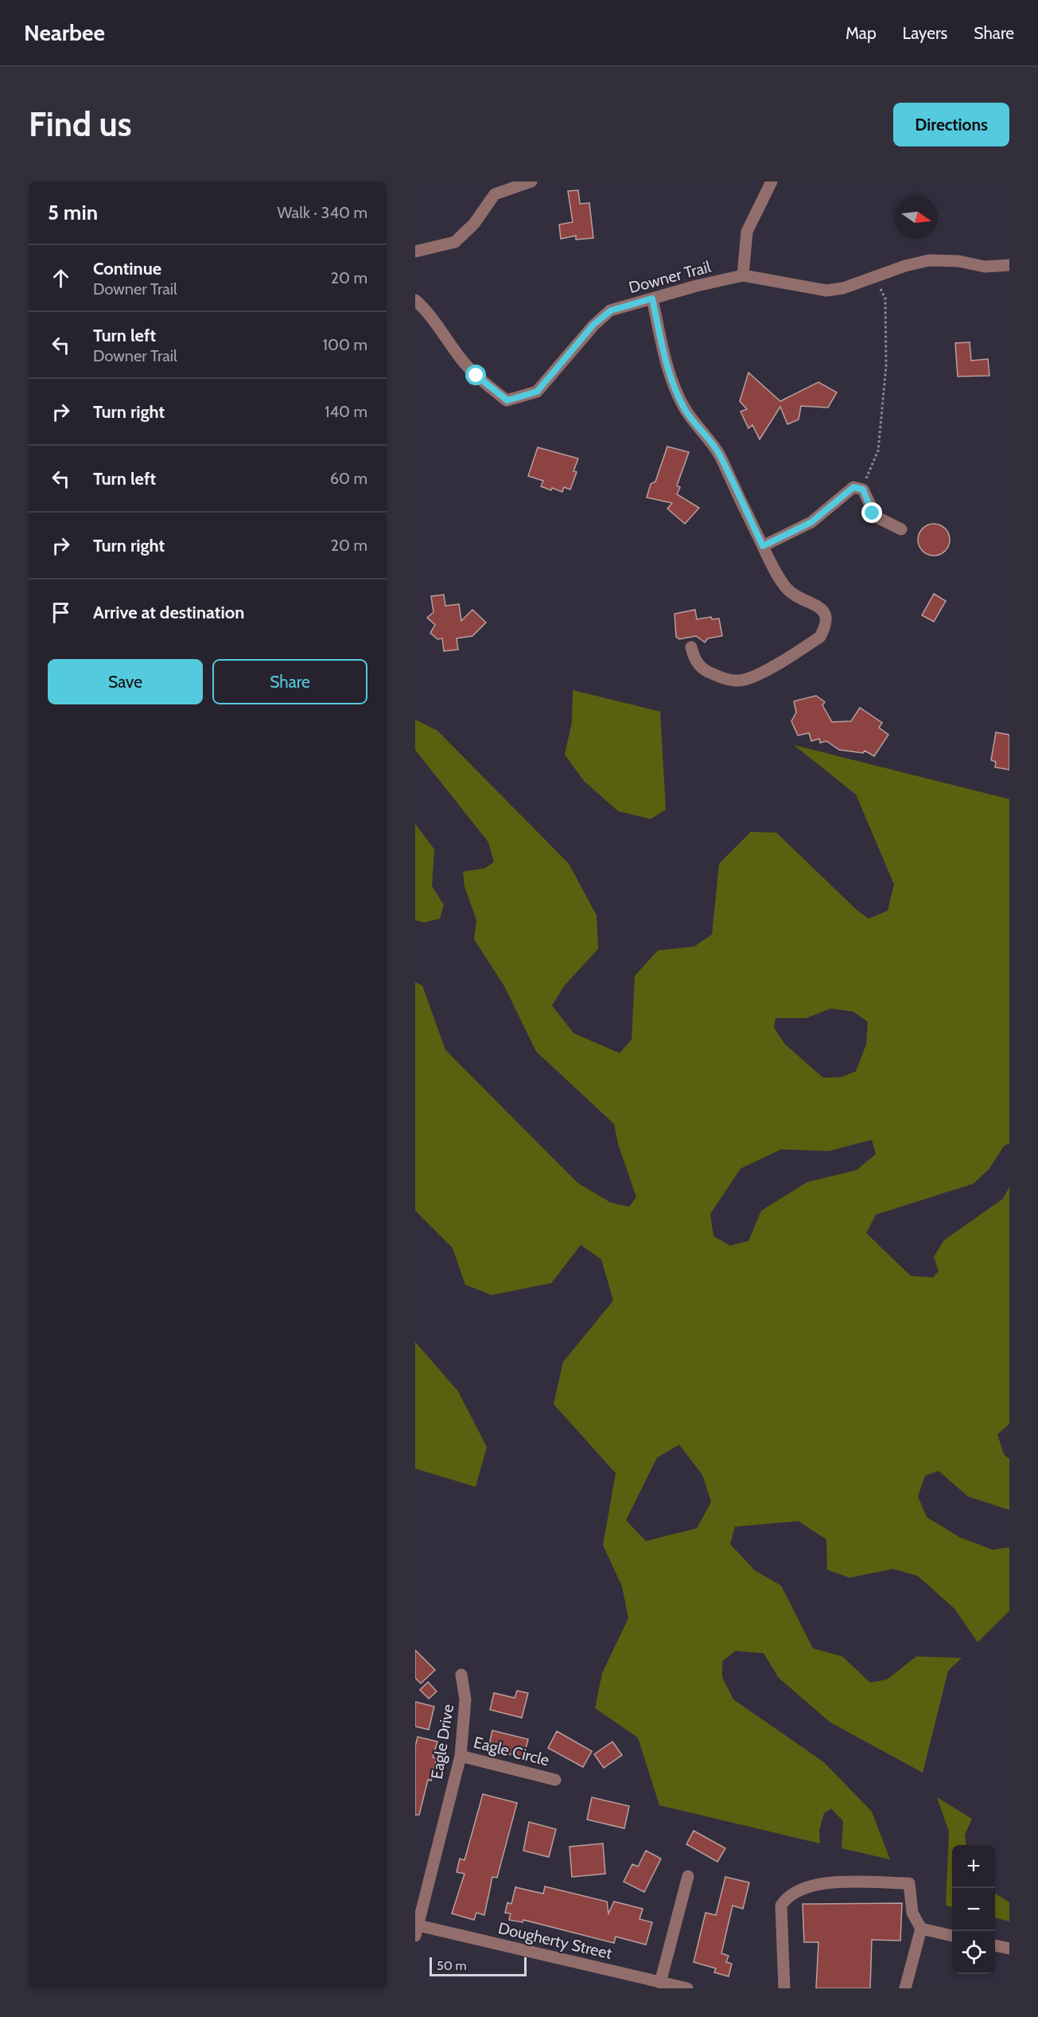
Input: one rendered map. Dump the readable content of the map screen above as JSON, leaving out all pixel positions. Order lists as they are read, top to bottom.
{
  "streets": {
    "street": [
      "Downer Trail",
      "Eagle Drive",
      "Eagle Circle",
      "Dougherty Street"
    ]
  },
  "crossings": [
    ["Eagle Drive", "Eagle Circle"],
    ["Eagle Drive", "Dougherty Street"]
  ],
  "scale_bar": "50 m",
  "north": "right",
  "page": {
    "header": "Nearbee",
    "nav": ["Map", "Layers", "Share"],
    "buttons": [
      "Directions",
      ["Save", "Share"]
    ],
    "title": "Find us",
    "heading": ["5 min", "Walk · 340 m"],
    "list": [
      ["Continue", "Downer Trail", "20 m"],
      ["Turn left", "Downer Trail", "100 m"],
      ["Turn right", "140 m"],
      ["Turn left", "60 m"],
      ["Turn right", "20 m"],
      "Arrive at destination"
    ],
    "map_buttons": ["+", "−"],
    "scale": "50 m"
  }
}
